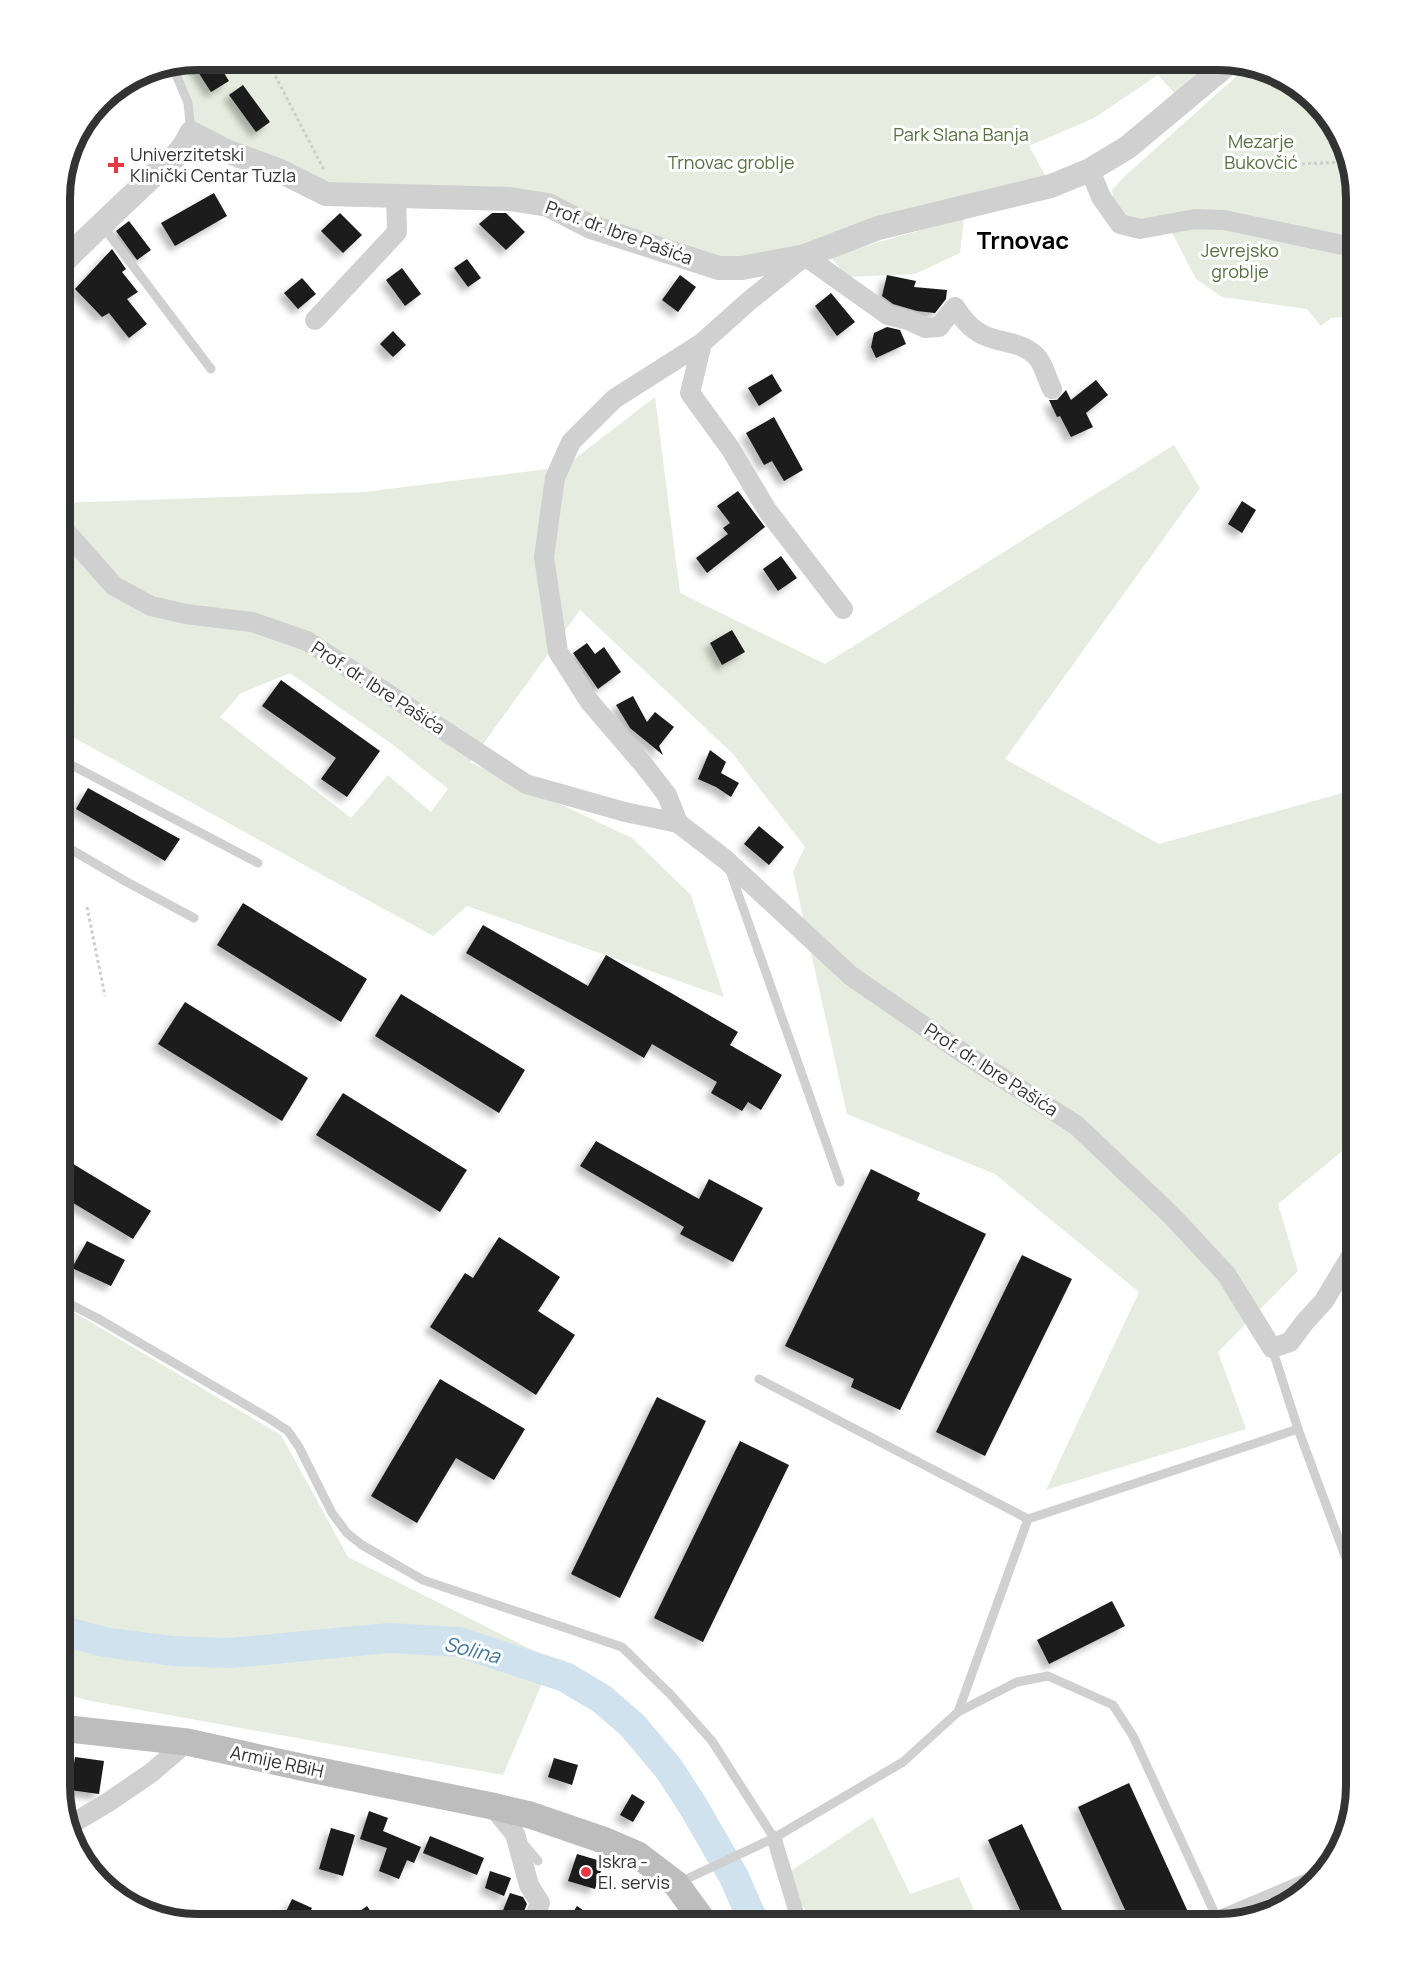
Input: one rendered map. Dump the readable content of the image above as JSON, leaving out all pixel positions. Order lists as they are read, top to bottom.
{
  "streets": {
    "main road": ["Armije RBiH"],
    "street": ["Prof. dr. Ibre Pašića"]
  },
  "districts": ["Trnovac"],
  "water": ["Solina"],
  "parks": [
    "Park Slana Banja",
    "Mezarje Bukovčić",
    "Trnovac groblje",
    "Jevrejsko groblje"
  ],
  "places": {
    "health": ["Univerzitetski Klinički Centar Tuzla"],
    "other": ["Iskra - El. servis"]
  }
}
